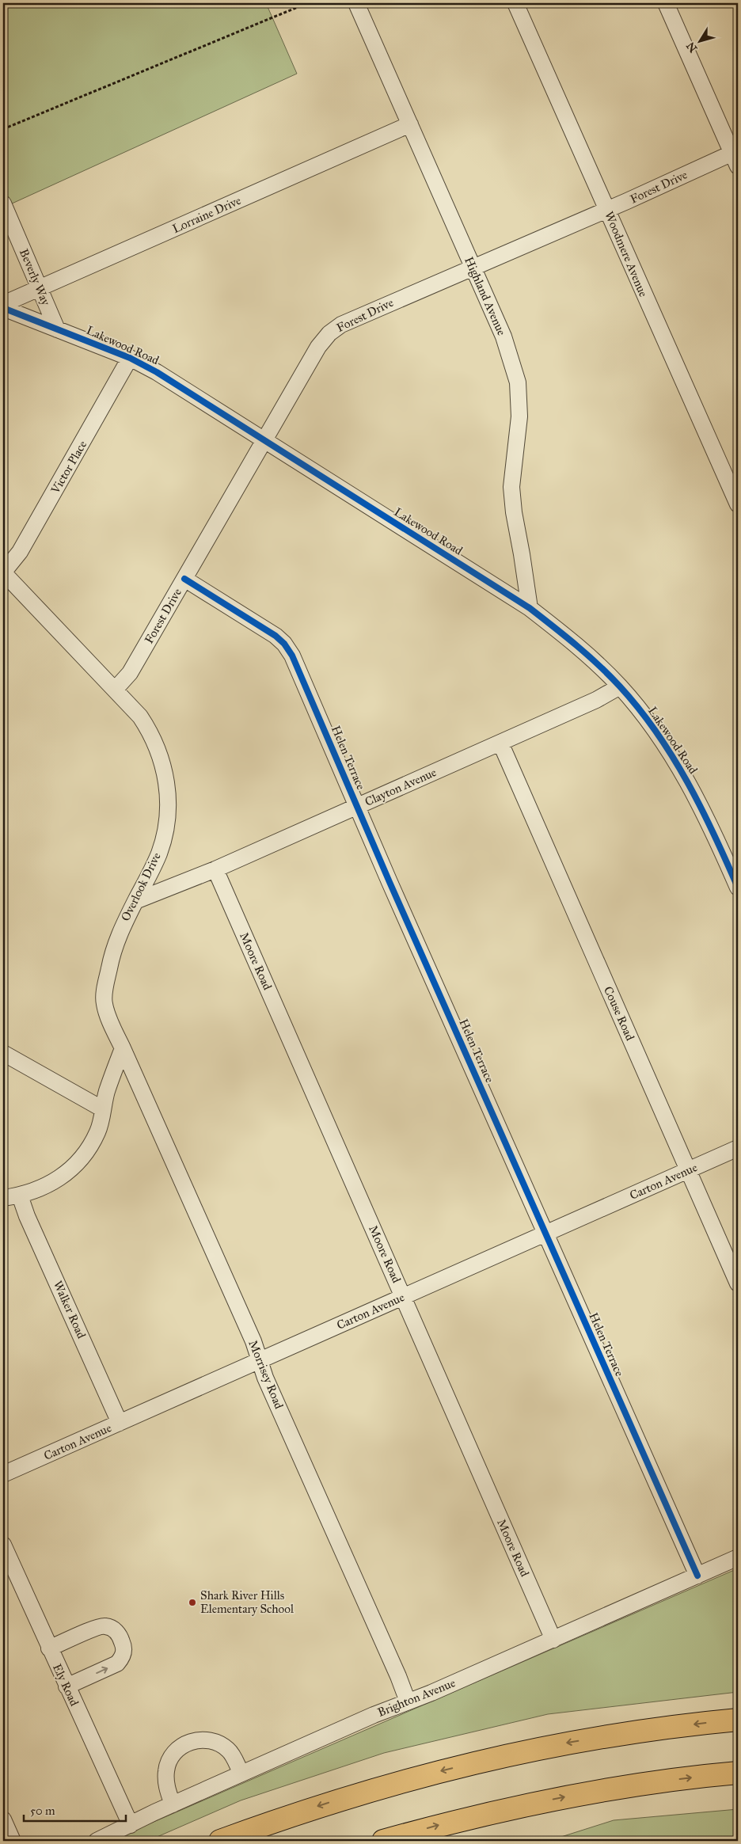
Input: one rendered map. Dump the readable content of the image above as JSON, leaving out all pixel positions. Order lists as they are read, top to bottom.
{
  "streets": {
    "street": [
      "Forest Drive",
      "Lorraine Drive",
      "Woodmere Avenue",
      "Beverly Way",
      "Highland Avenue",
      "Lakewood Road",
      "Victor Place",
      "Helen Terrace",
      "Clayton Avenue",
      "Overlook Drive",
      "Moore Road",
      "Couse Road",
      "Carton Avenue",
      "Walker Road",
      "Morrisey Road",
      "Ely Road",
      "Brighton Avenue"
    ]
  },
  "crossings": [
    ["Forest Drive", "Woodmere Avenue"],
    ["Forest Drive", "Highland Avenue"],
    ["Forest Drive", "Lakewood Road"],
    ["Forest Drive", "Helen Terrace"],
    ["Forest Drive", "Overlook Drive"],
    ["Lorraine Drive", "Beverly Way"],
    ["Lorraine Drive", "Highland Avenue"],
    ["Beverly Way", "Lakewood Road"],
    ["Highland Avenue", "Lakewood Road"],
    ["Lakewood Road", "Victor Place"],
    ["Lakewood Road", "Clayton Avenue"],
    ["Victor Place", "Overlook Drive"],
    ["Helen Terrace", "Clayton Avenue"],
    ["Helen Terrace", "Carton Avenue"],
    ["Helen Terrace", "Brighton Avenue"],
    ["Clayton Avenue", "Overlook Drive"],
    ["Clayton Avenue", "Moore Road"],
    ["Clayton Avenue", "Couse Road"],
    ["Overlook Drive", "Morrisey Road"],
    ["Moore Road", "Carton Avenue"],
    ["Moore Road", "Brighton Avenue"],
    ["Couse Road", "Carton Avenue"],
    ["Carton Avenue", "Walker Road"],
    ["Carton Avenue", "Morrisey Road"],
    ["Morrisey Road", "Brighton Avenue"],
    ["Ely Road", "Brighton Avenue"]
  ],
  "places": ["Shark River Hills Elementary School"],
  "scale_bar": "50 m",
  "north": "bottom left"
}
